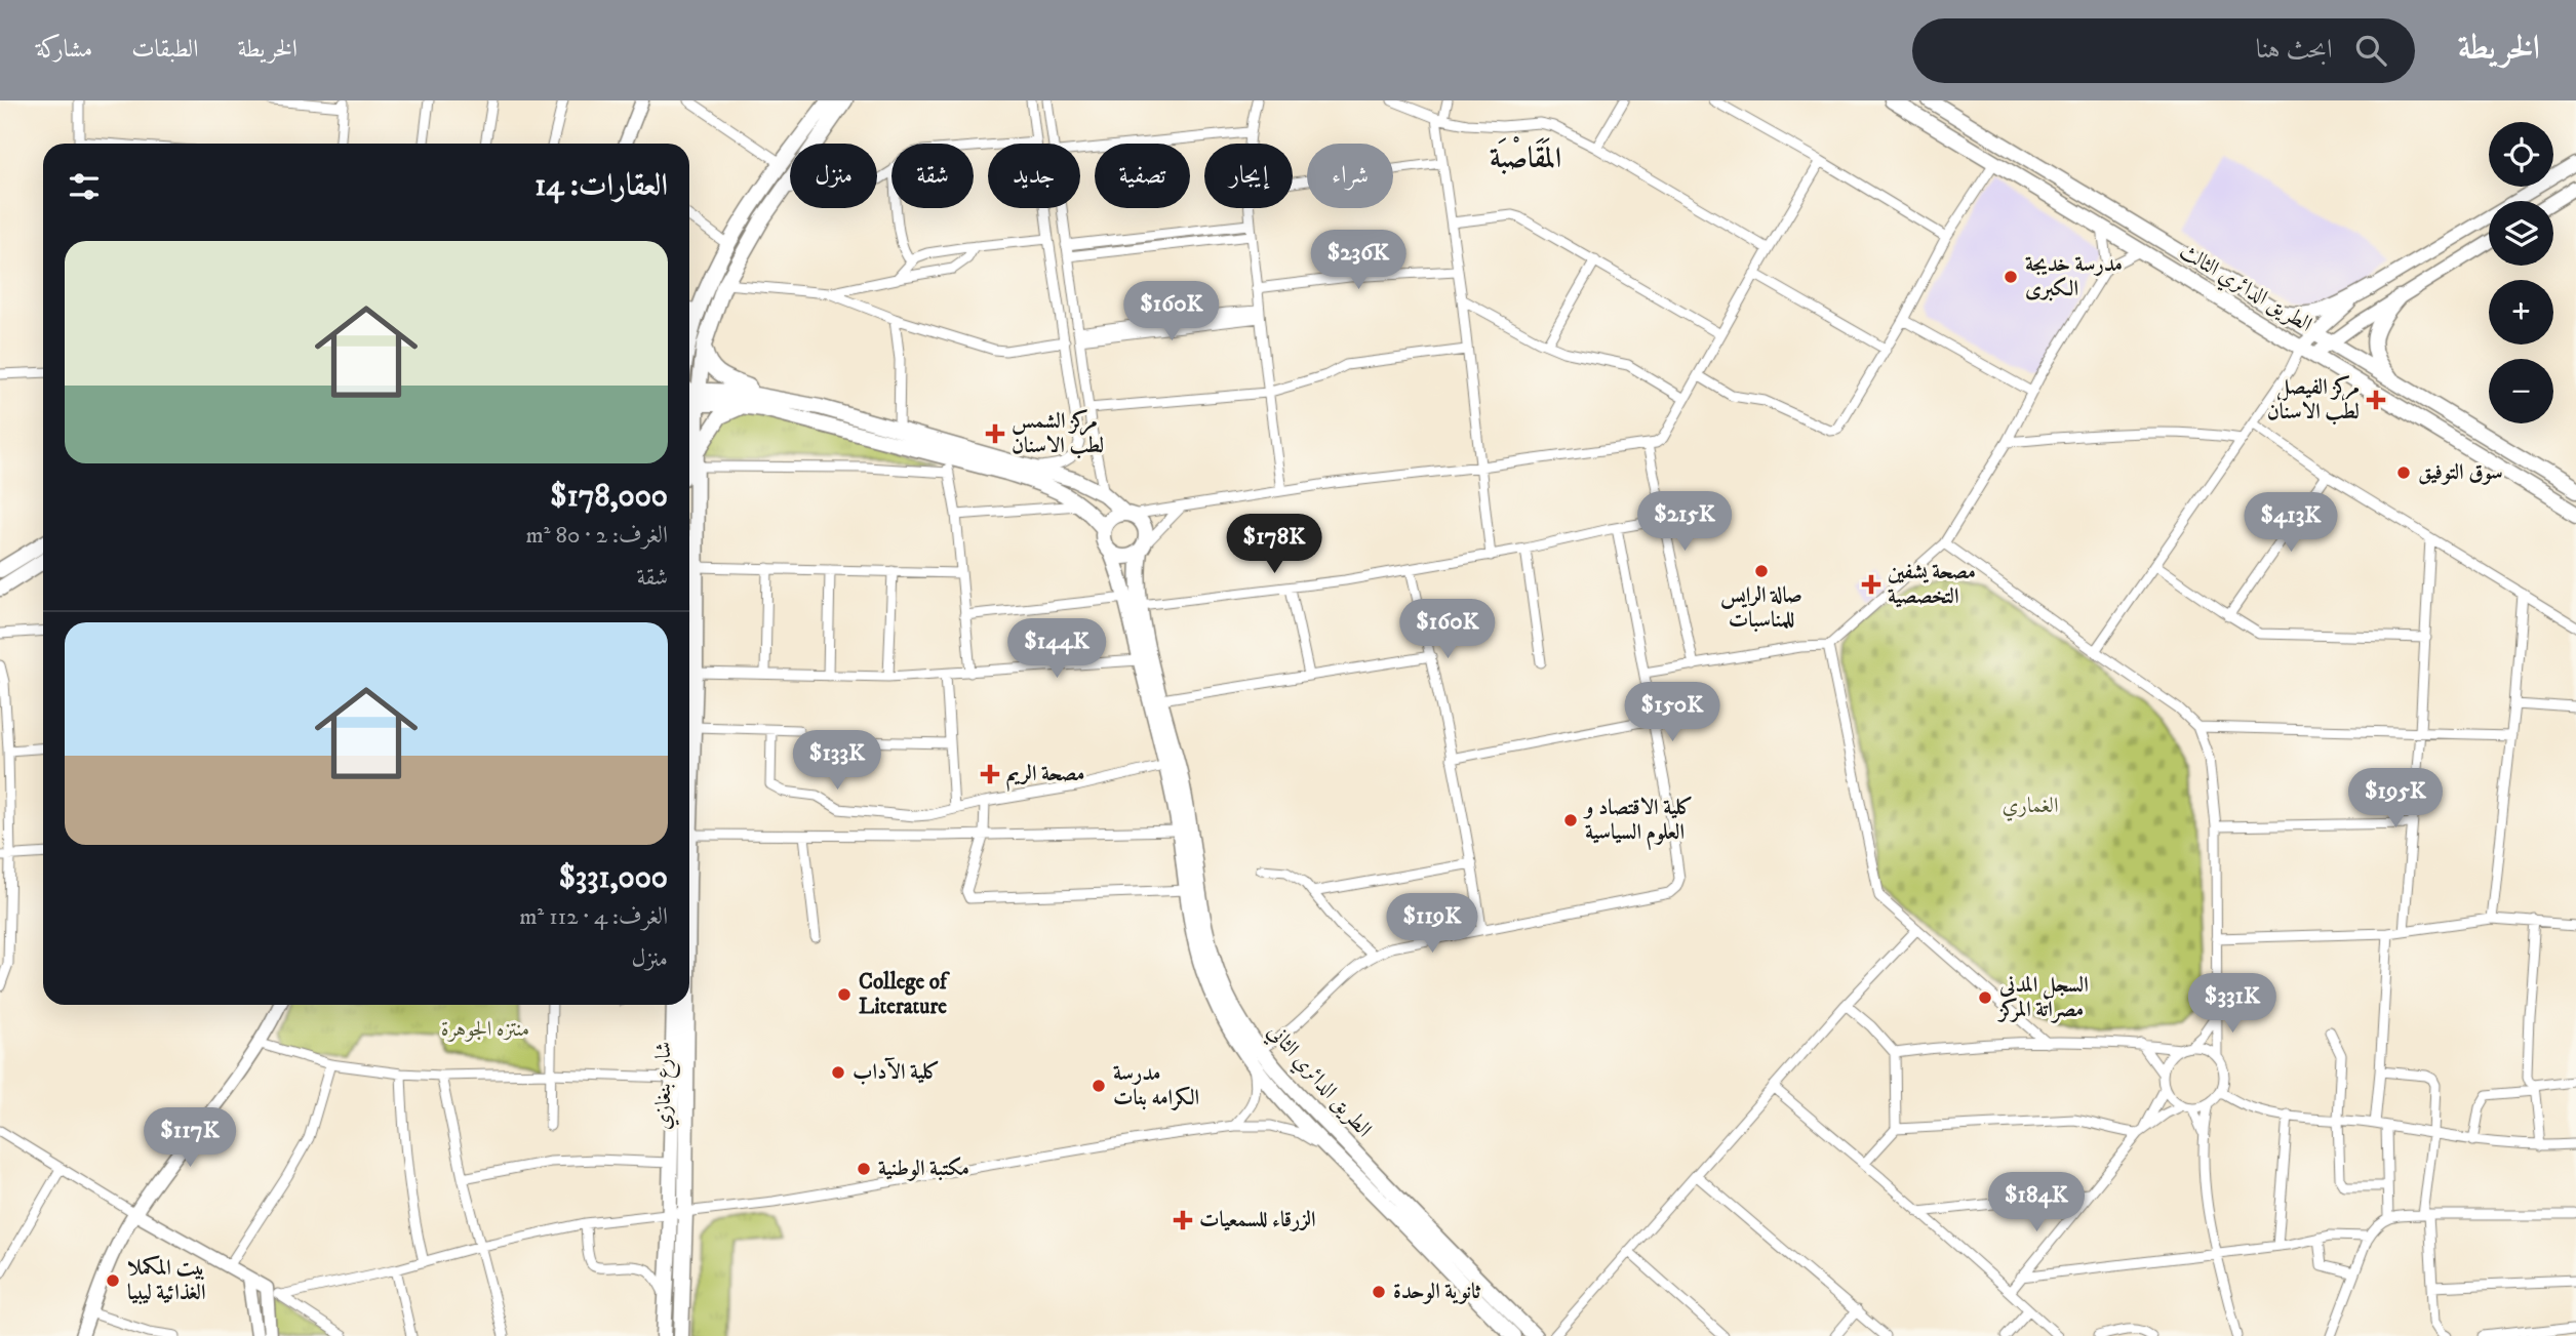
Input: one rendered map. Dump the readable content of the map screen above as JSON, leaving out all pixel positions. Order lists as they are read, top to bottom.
{
  "streets": {
    "main road": ["الطريق الدائري الثالث", "الطريق الدائري الثاني", "شارع بنغازي"]
  },
  "districts": ["المَقَاصْبَة"],
  "parks": ["الغماري", "منتزه الجوهرة"],
  "places": {
    "other": [
      "مدرسة خديجة الكبرى",
      "سوق التوفيق",
      "صالة الرايس للمناسبات",
      "كلية الاقتصاد و العلوم السياسية",
      "College of Literature",
      "السجل المدني مصراتة المركز",
      "كلية الآداب",
      "مدرسة الكرامه بنات",
      "مكتبة الوطنية",
      "بيت المكملا الغذائية ليبيا",
      "ثانوية الوحدة"
    ],
    "health": [
      "مركز الفيصل لطب الاسنان",
      "مركز الشمس لطب الاسنان",
      "مصحة يشفين التخصصية",
      "مصحة الريم",
      "الزرقاء للسمعيات"
    ]
  },
  "page": {
    "header": "الخريطة",
    "search": "ابحث هنا",
    "nav": ["الخريطة", "الطبقات", "مشاركة"],
    "map_buttons": ["+", "−"],
    "chip": [
      "شراء",
      "إيجار",
      "تصفية",
      "جديد",
      "شقة",
      "منزل"
    ],
    "heading": "العقارات: 14",
    "price": [
      "$236K",
      "$160K",
      "$215K",
      "$413K",
      "$178K",
      "$160K",
      "$144K",
      "$150K",
      "$133K",
      "$195K",
      "$119K",
      "$331K",
      "$117K",
      "$184K"
    ],
    "list": [
      {
        "name": "$178,000",
        "note": "الغرف: 2 · 80 m² · شقة"
      },
      {
        "name": "$331,000",
        "note": "الغرف: 4 · 112 m² · منزل"
      }
    ]
  }
}
